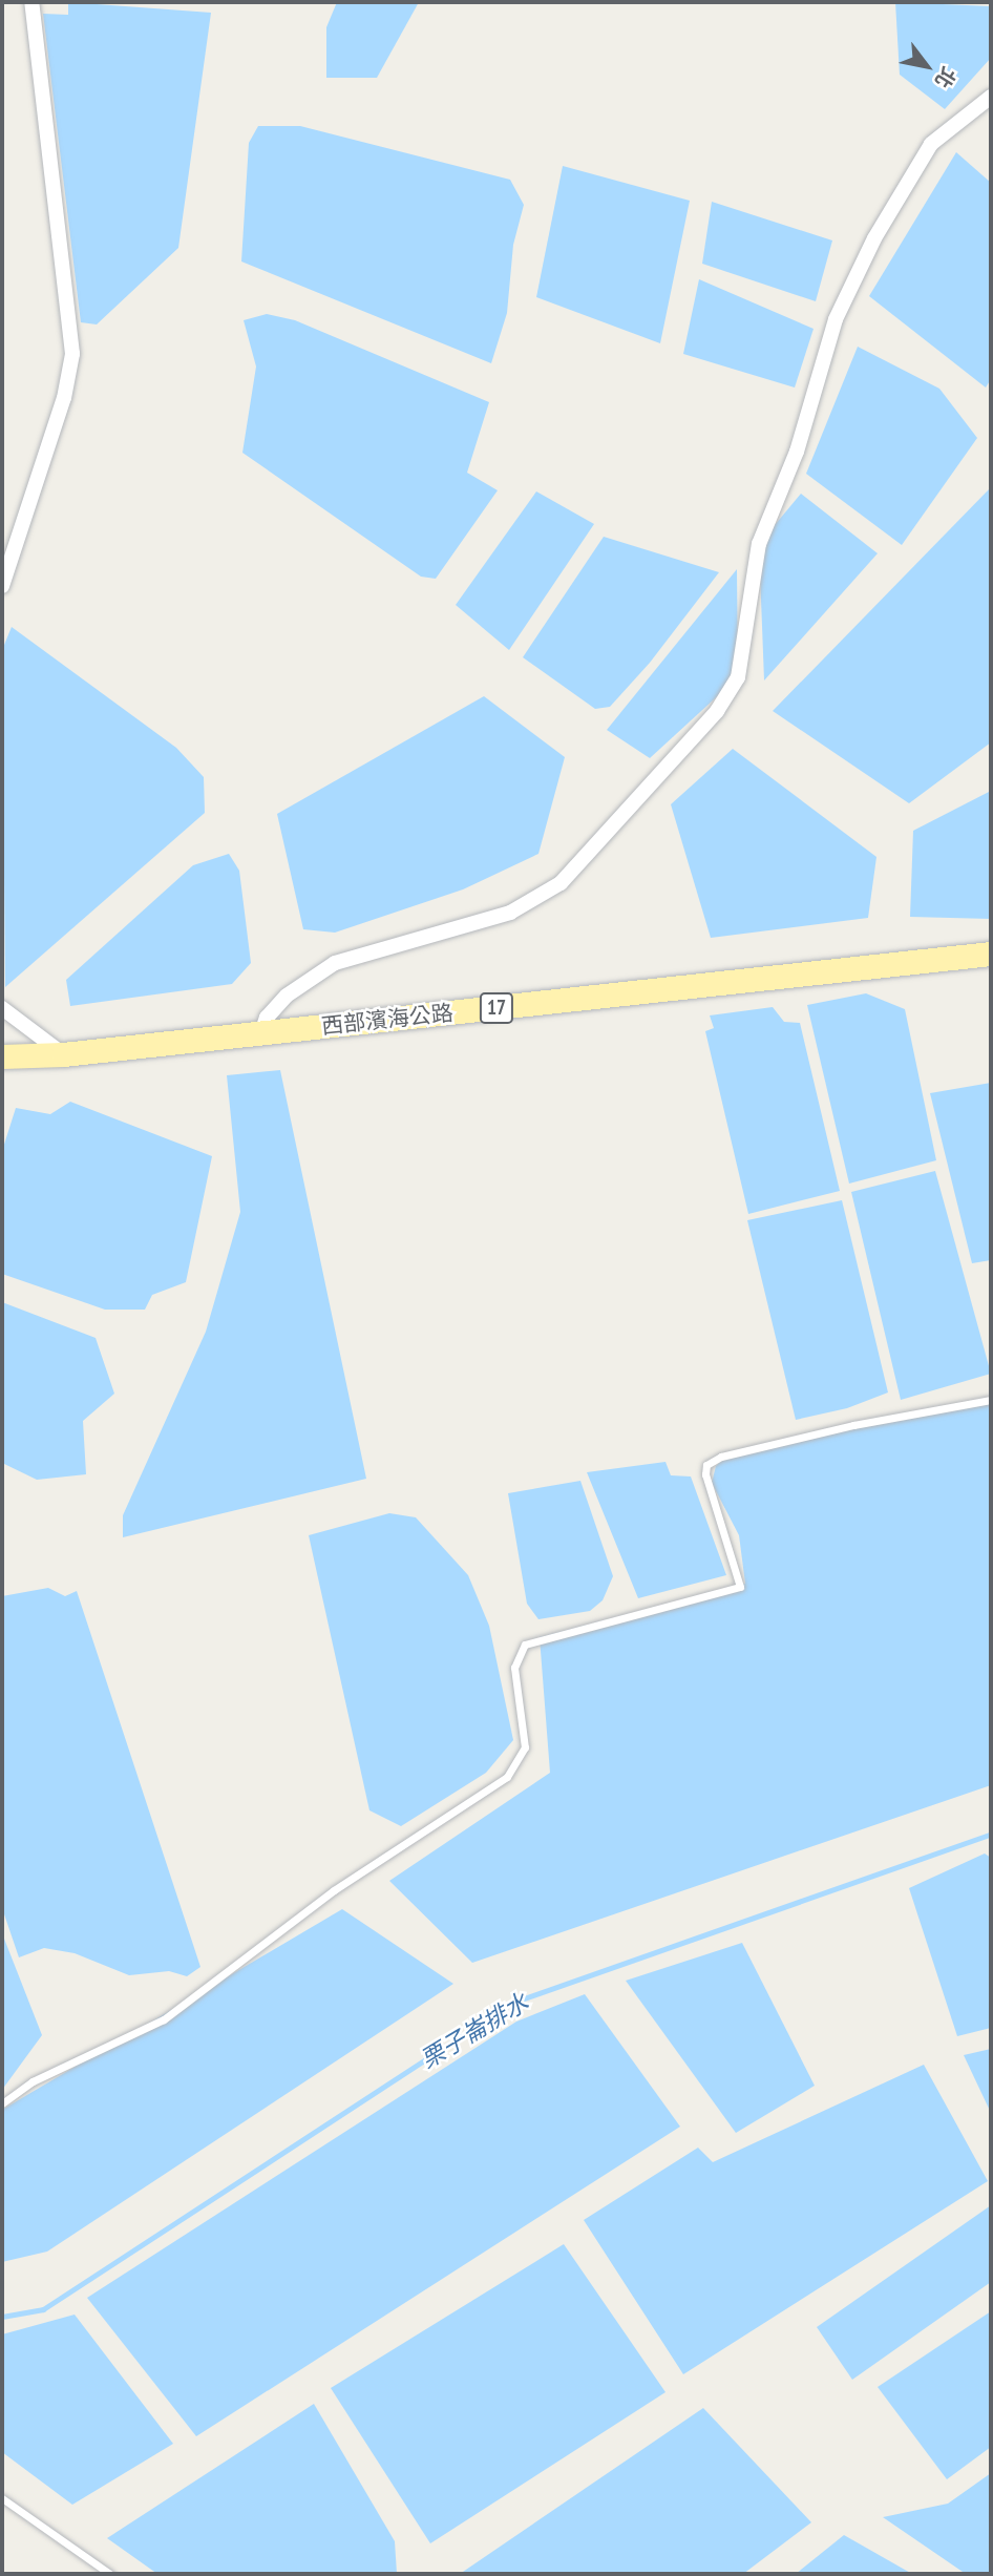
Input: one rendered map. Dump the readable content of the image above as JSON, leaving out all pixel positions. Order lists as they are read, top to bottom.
{
  "streets": {
    "main road": ["17", "西部濱海公路"]
  },
  "water": ["栗子崙排水"],
  "north": "bottom right"
}
